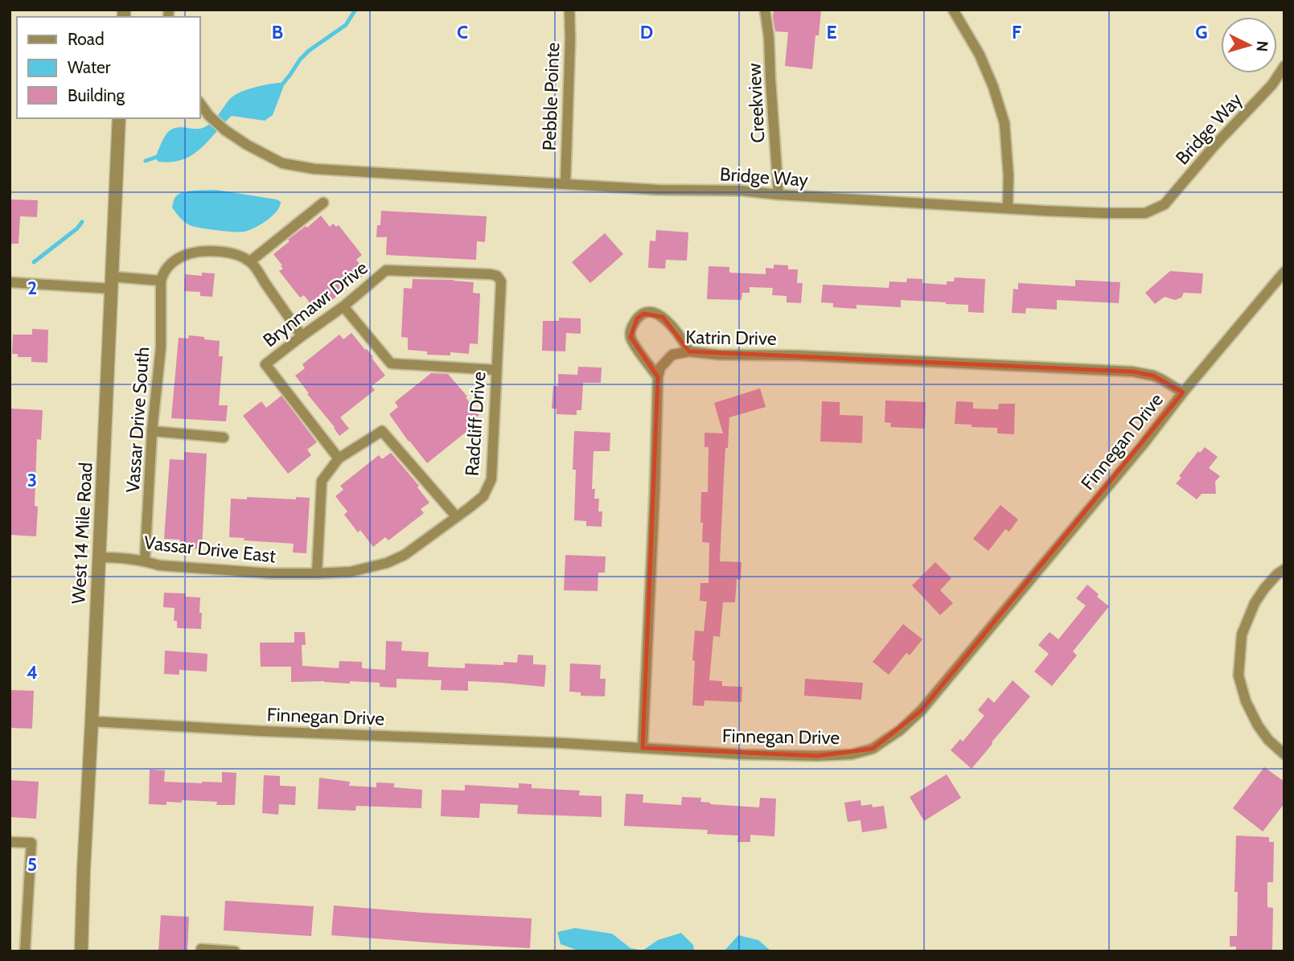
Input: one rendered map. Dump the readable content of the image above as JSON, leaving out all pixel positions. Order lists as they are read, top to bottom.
{
  "streets": {
    "street": [
      "Pebble Pointe",
      "Creekview",
      "Bridge Way",
      "Brynmawr Drive",
      "Katrin Drive",
      "Vassar Drive South",
      "Radcliff Drive",
      "Finnegan Drive",
      "West 14 Mile Road",
      "Vassar Drive East"
    ]
  },
  "crossings": [
    ["Pebble Pointe", "Bridge Way"],
    ["Creekview", "Bridge Way"],
    ["Brynmawr Drive", "Radcliff Drive"],
    ["Katrin Drive", "Finnegan Drive"],
    ["Vassar Drive South", "Vassar Drive East"],
    ["Radcliff Drive", "Vassar Drive East"],
    ["Finnegan Drive", "West 14 Mile Road"],
    ["West 14 Mile Road", "Vassar Drive East"]
  ],
  "legend": ["Road", "Water", "Building"],
  "north": "right",
  "grid": {
    "columns": [
      "B",
      "C",
      "D",
      "E",
      "F",
      "G"
    ],
    "rows": [
      "2",
      "3",
      "4",
      "5"
    ]
  }
}
